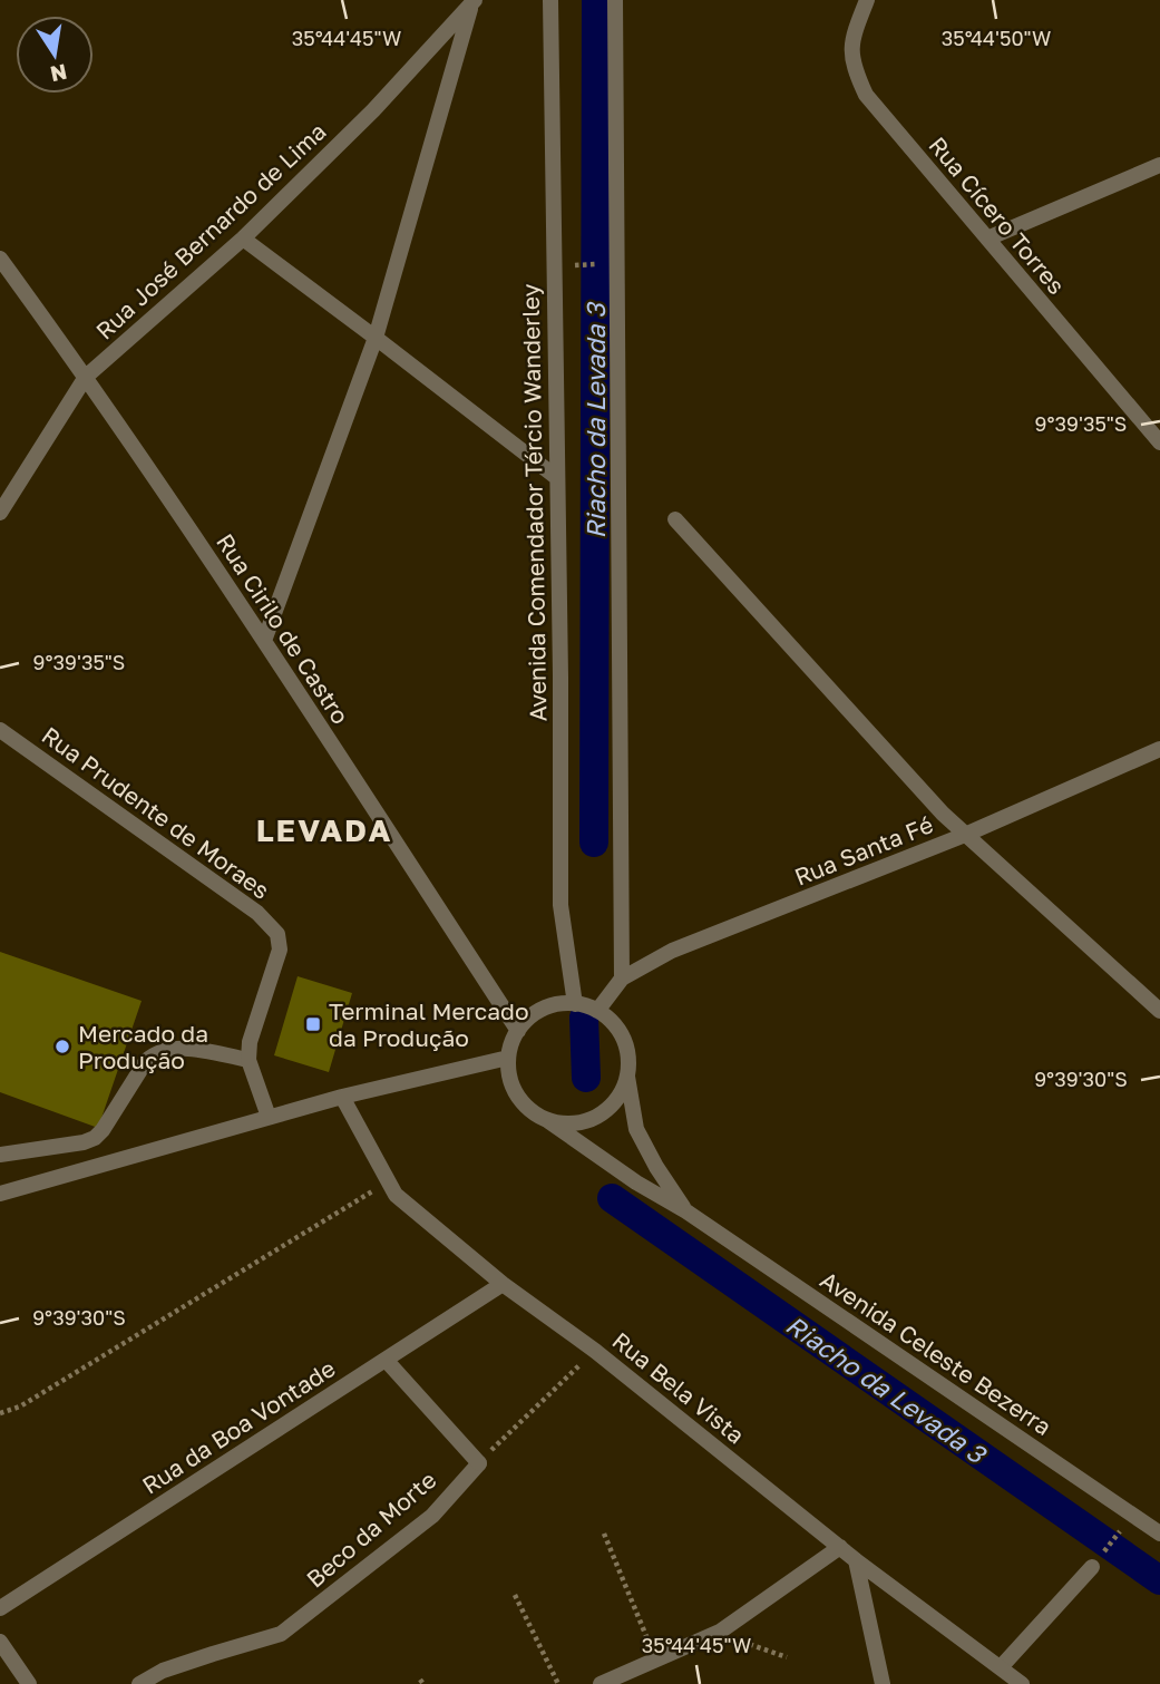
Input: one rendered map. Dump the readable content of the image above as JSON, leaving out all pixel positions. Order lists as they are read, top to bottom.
{
  "streets": {
    "street": [
      "Rua Cícero Torres",
      "Rua José Bernardo de Lima",
      "Avenida Comendador Tércio Wanderley",
      "Rua Cirilo de Castro",
      "Rua Prudente de Moraes",
      "Rua Santa Fé",
      "Avenida Celeste Bezerra",
      "Rua Bela Vista",
      "Rua da Boa Vontade",
      "Beco da Morte"
    ]
  },
  "crossings": [
    ["Rua José Bernardo de Lima", "Rua Cirilo de Castro"],
    ["Avenida Comendador Tércio Wanderley", "Rua Cirilo de Castro"],
    ["Avenida Comendador Tércio Wanderley", "Rua Santa Fé"],
    ["Avenida Comendador Tércio Wanderley", "Avenida Celeste Bezerra"],
    ["Rua Cirilo de Castro", "Rua Santa Fé"],
    ["Rua Cirilo de Castro", "Avenida Celeste Bezerra"],
    ["Rua Santa Fé", "Avenida Celeste Bezerra"],
    ["Rua Bela Vista", "Rua da Boa Vontade"]
  ],
  "districts": ["LEVADA"],
  "water": ["Riacho da Levada 3"],
  "places": {
    "transit": ["Terminal Mercado da Produção"],
    "other": ["Mercado da Produção"]
  },
  "north": "bottom",
  "coordinates": [
    "35°44'45\"W",
    "35°44'50\"W",
    "9°39'35\"S",
    "9°39'30\"S"
  ]
}
